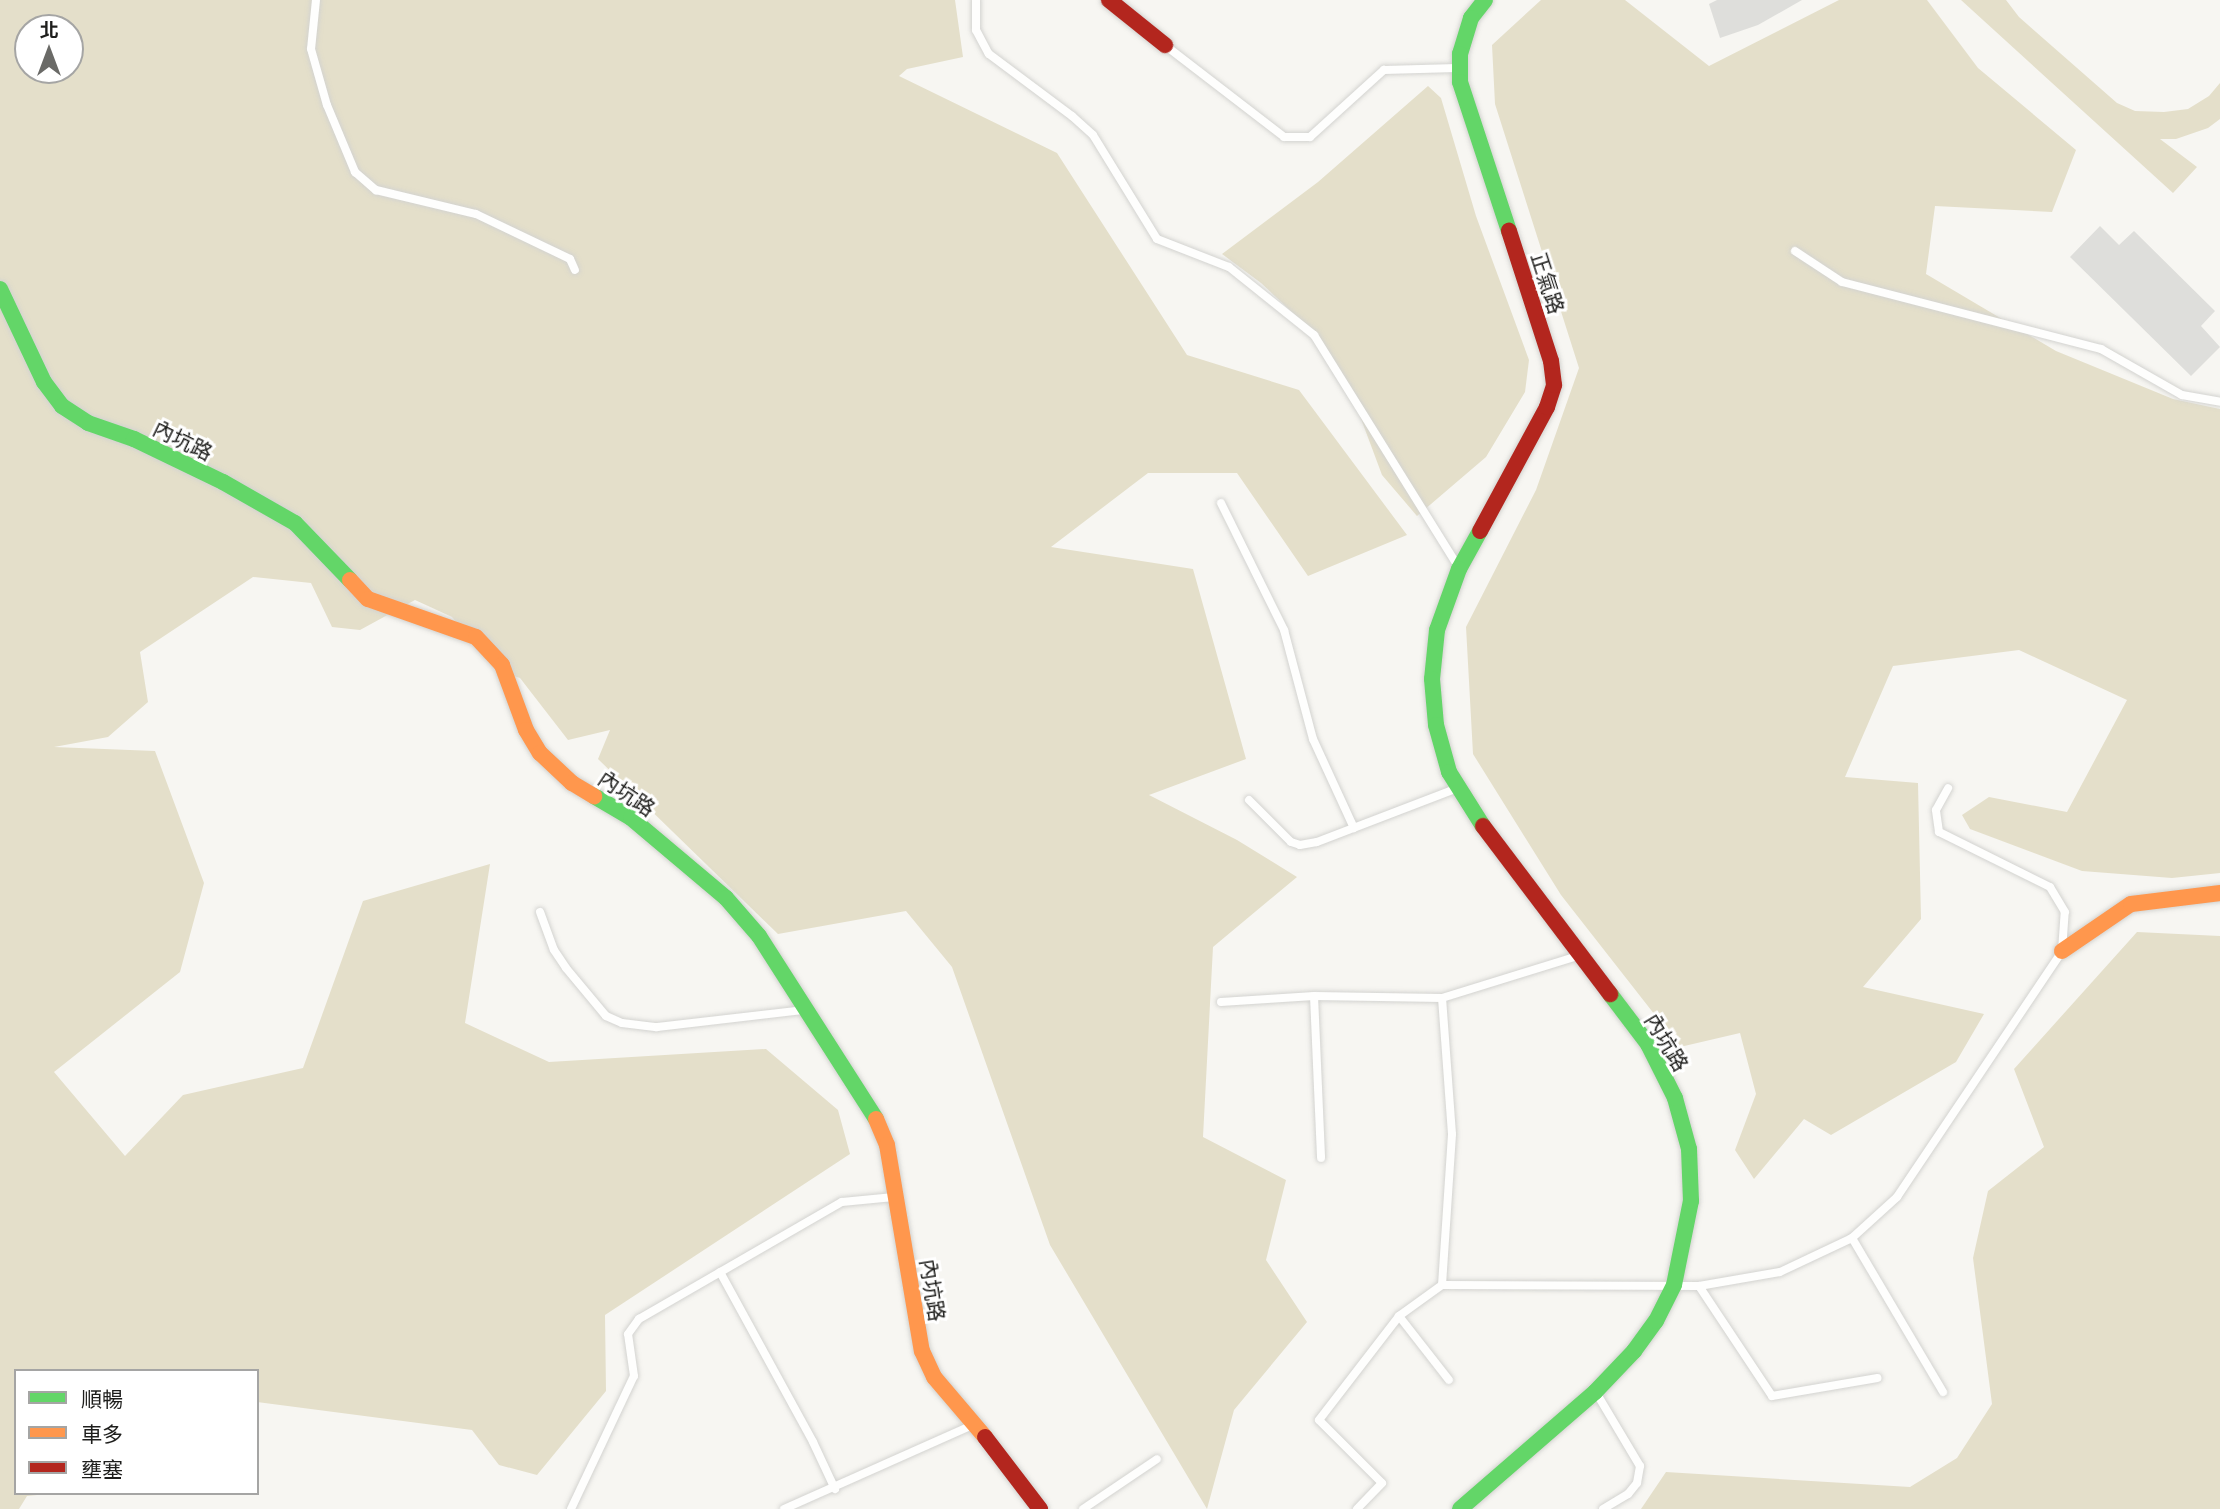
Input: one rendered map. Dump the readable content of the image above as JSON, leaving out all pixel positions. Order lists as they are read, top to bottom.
{
  "streets": {
    "street": ["正氣路", "內坑路"]
  },
  "crossings": [
    ["正氣路", "內坑路"]
  ],
  "legend": ["順暢", "車多", "壅塞"],
  "north": "top"
}
